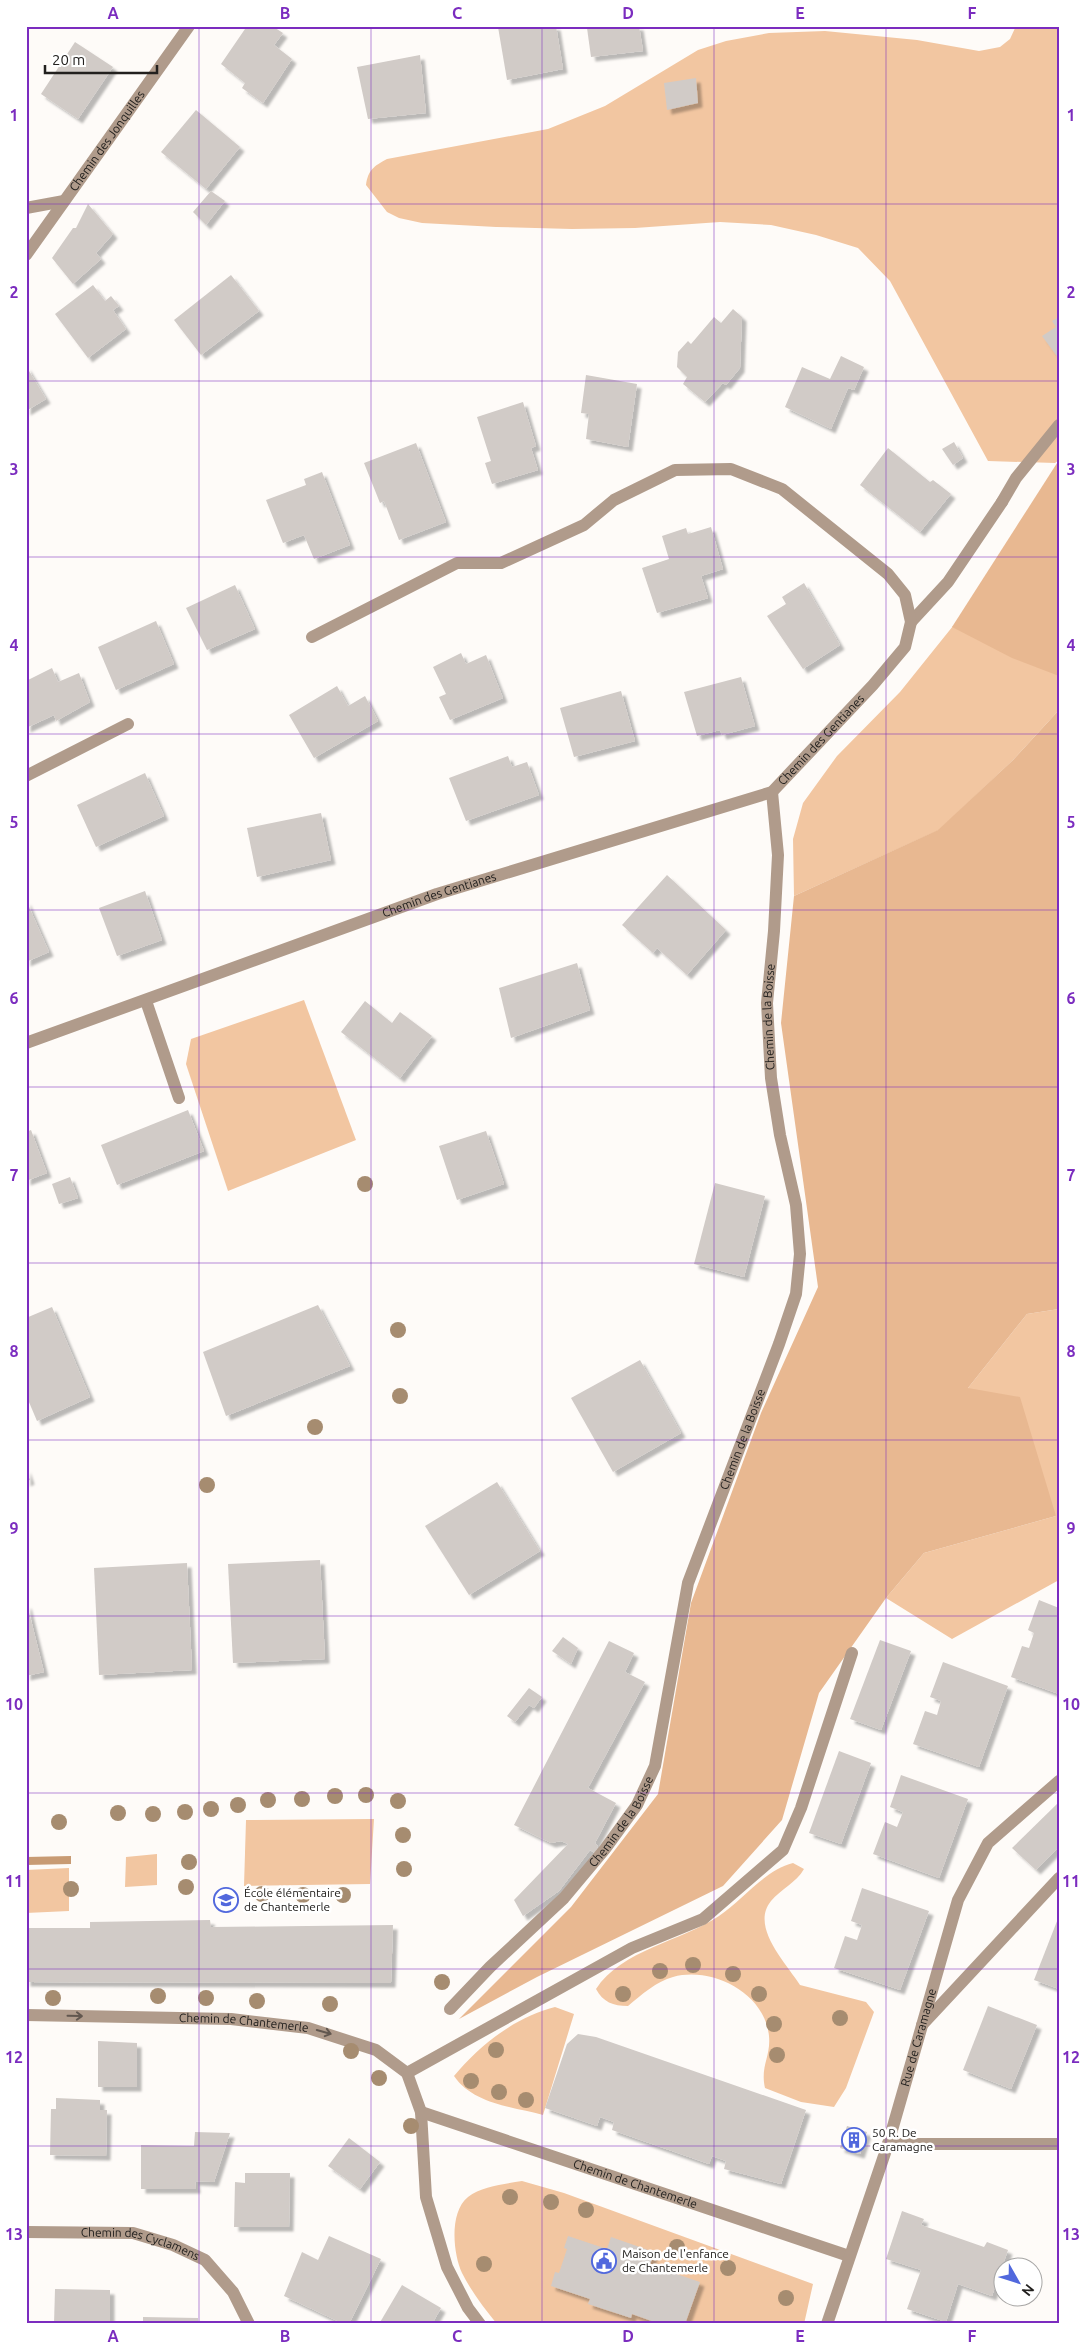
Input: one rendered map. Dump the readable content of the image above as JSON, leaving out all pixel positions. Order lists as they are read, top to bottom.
{
  "streets": {
    "street": [
      "Chemin des Jonquilles",
      "Chemin des Gentianes",
      "Chemin de la Boisse",
      "Chemin de Chantemerle",
      "Rue de Caramagne",
      "Chemin des Cyclamens"
    ]
  },
  "crossings": [
    ["Chemin des Gentianes", "Chemin de la Boisse"],
    ["Chemin de Chantemerle", "Rue de Caramagne"]
  ],
  "one_way": ["Chemin de Chantemerle"],
  "places": {
    "school or university": ["École élémentaire de Chantemerle"],
    "building": ["50 R. De Caramagne"],
    "public building": ["Maison de l'enfance de Chantemerle"]
  },
  "scale_bar": "20 m",
  "north": "bottom right",
  "grid": {
    "columns": [
      "A",
      "B",
      "C",
      "D",
      "E",
      "F"
    ],
    "rows": [
      "1",
      "2",
      "3",
      "4",
      "5",
      "6",
      "7",
      "8",
      "9",
      "10",
      "11",
      "12",
      "13"
    ]
  }
}
